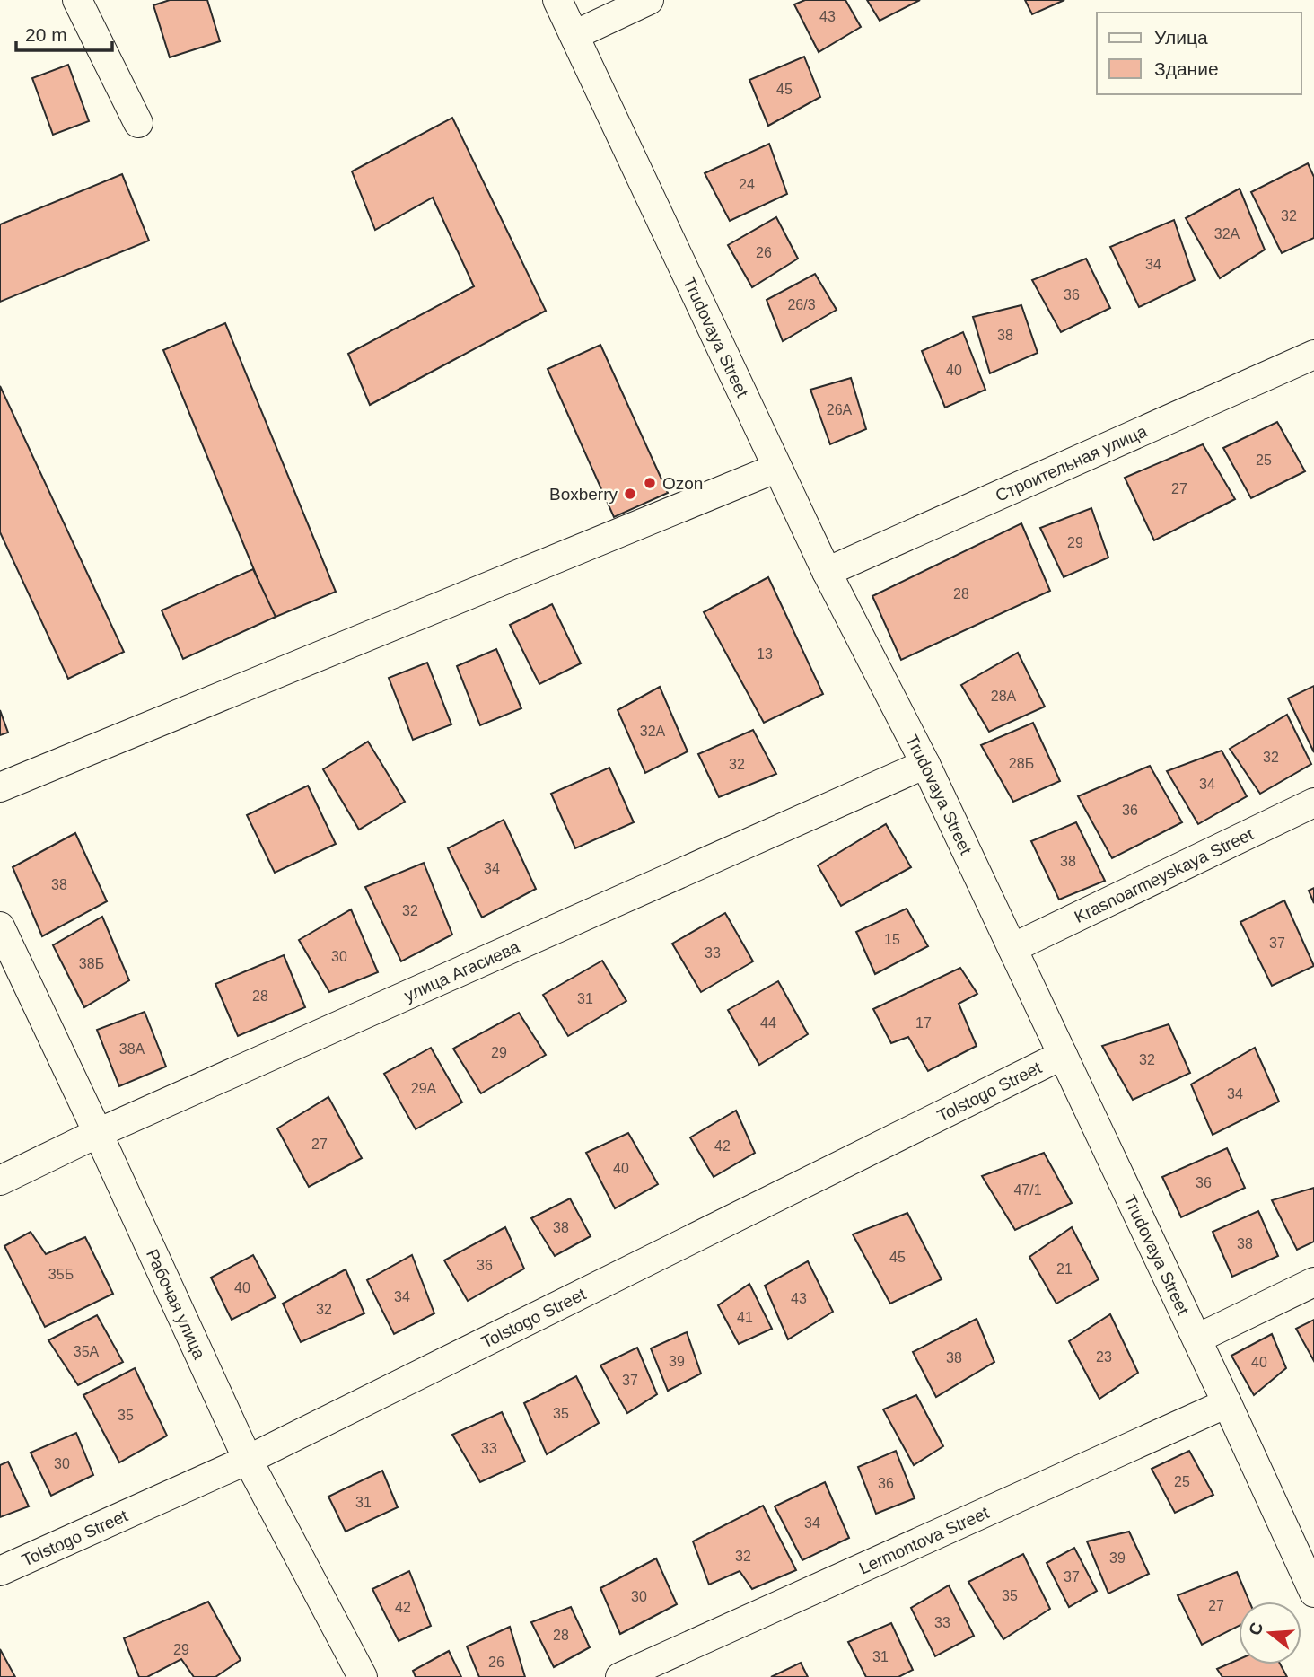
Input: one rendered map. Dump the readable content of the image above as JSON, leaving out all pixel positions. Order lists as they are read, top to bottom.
{
  "streets": {
    "street": [
      "Trudovaya Street",
      "Строительная улица",
      "Krasnoarmeyskaya Street",
      "улица Агасиева",
      "Tolstogo Street",
      "Рабочая улица",
      "Lermontova Street"
    ]
  },
  "crossings": [
    ["Trudovaya Street", "Строительная улица"],
    ["Trudovaya Street", "Krasnoarmeyskaya Street"],
    ["Trudovaya Street", "улица Агасиева"],
    ["Trudovaya Street", "Tolstogo Street"],
    ["Trudovaya Street", "Lermontova Street"],
    ["улица Агасиева", "Рабочая улица"],
    ["Tolstogo Street", "Рабочая улица"]
  ],
  "places": ["Ozon", "Boxberry"],
  "house_numbers": [
    "43",
    "45",
    "24",
    "32",
    "32А",
    "26",
    "34",
    "36",
    "26/3",
    "38",
    "40",
    "26А",
    "25",
    "27",
    "29",
    "28",
    "13",
    "28А",
    "32А",
    "32",
    "28Б",
    "32",
    "34",
    "36",
    "38",
    "34",
    "38",
    "32",
    "15",
    "37",
    "33",
    "30",
    "38Б",
    "28",
    "31",
    "44",
    "17",
    "38А",
    "29",
    "32",
    "29А",
    "34",
    "27",
    "42",
    "40",
    "36",
    "47/1",
    "38",
    "38",
    "45",
    "36",
    "21",
    "35Б",
    "40",
    "34",
    "43",
    "32",
    "41",
    "35А",
    "23",
    "38",
    "39",
    "40",
    "37",
    "35",
    "35",
    "33",
    "30",
    "25",
    "36",
    "31",
    "34",
    "32",
    "39",
    "37",
    "35",
    "30",
    "27",
    "42",
    "33",
    "28",
    "29",
    "31",
    "26"
  ],
  "legend": ["Улица", "Здание"],
  "scale_bar": "20 m",
  "north": "left"
}
